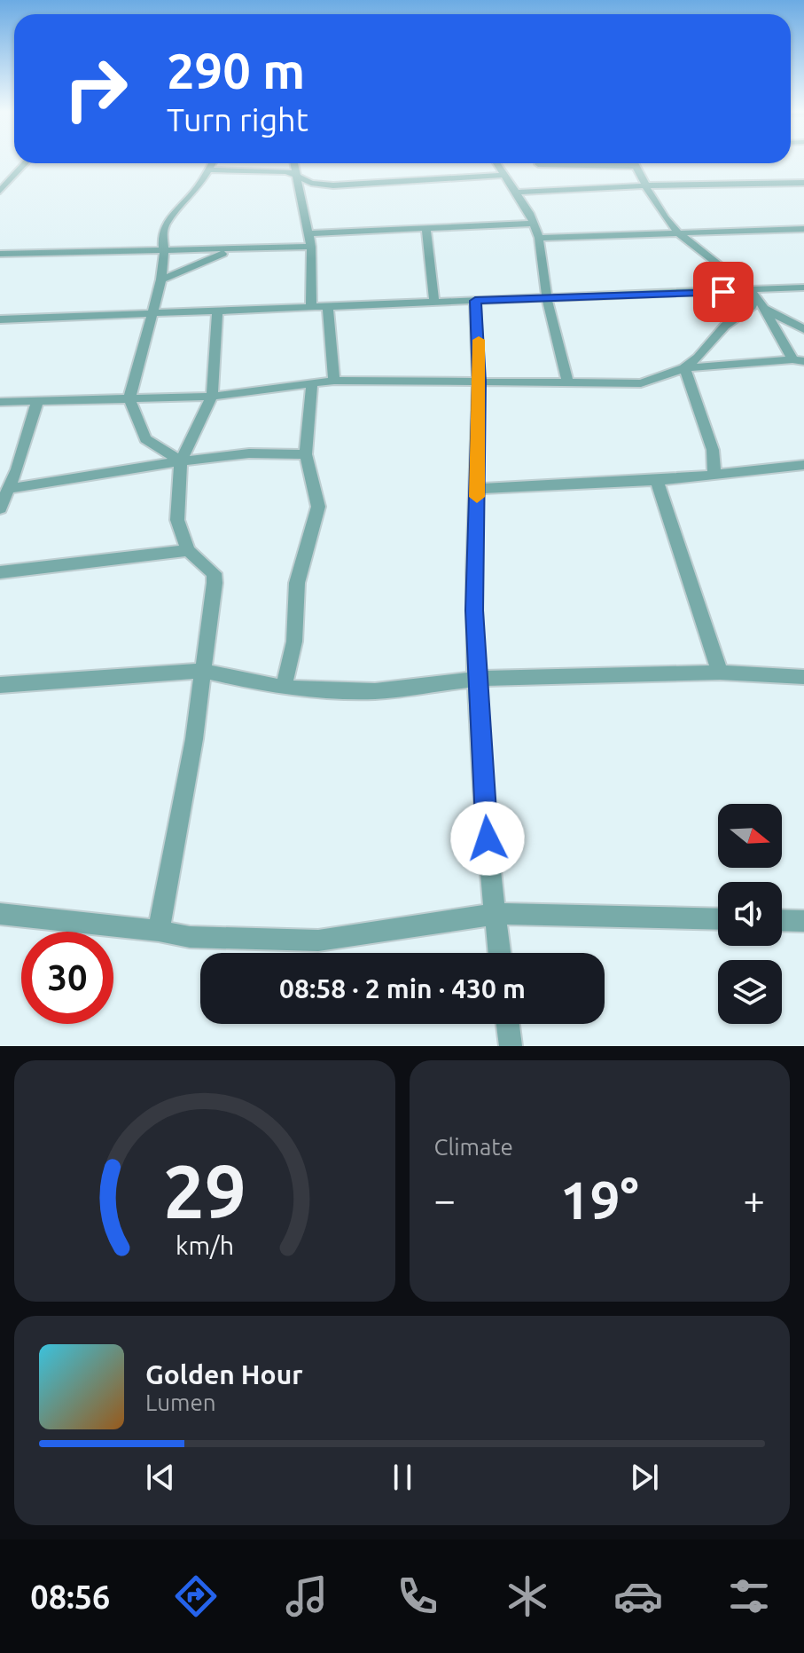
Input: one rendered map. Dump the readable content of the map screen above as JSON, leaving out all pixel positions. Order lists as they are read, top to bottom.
{
  "north": "right",
  "page": {
    "turn": ["290 m", "Turn right"],
    "limit": "30",
    "trip": "08:58 · 2 min · 430 m",
    "tile": "Climate",
    "heat": ["−", "19°", "+"],
    "song": ["Golden Hour", "Lumen"],
    "tabs": "08:56",
    "gauge": ["29", "km/h"]
  }
}
